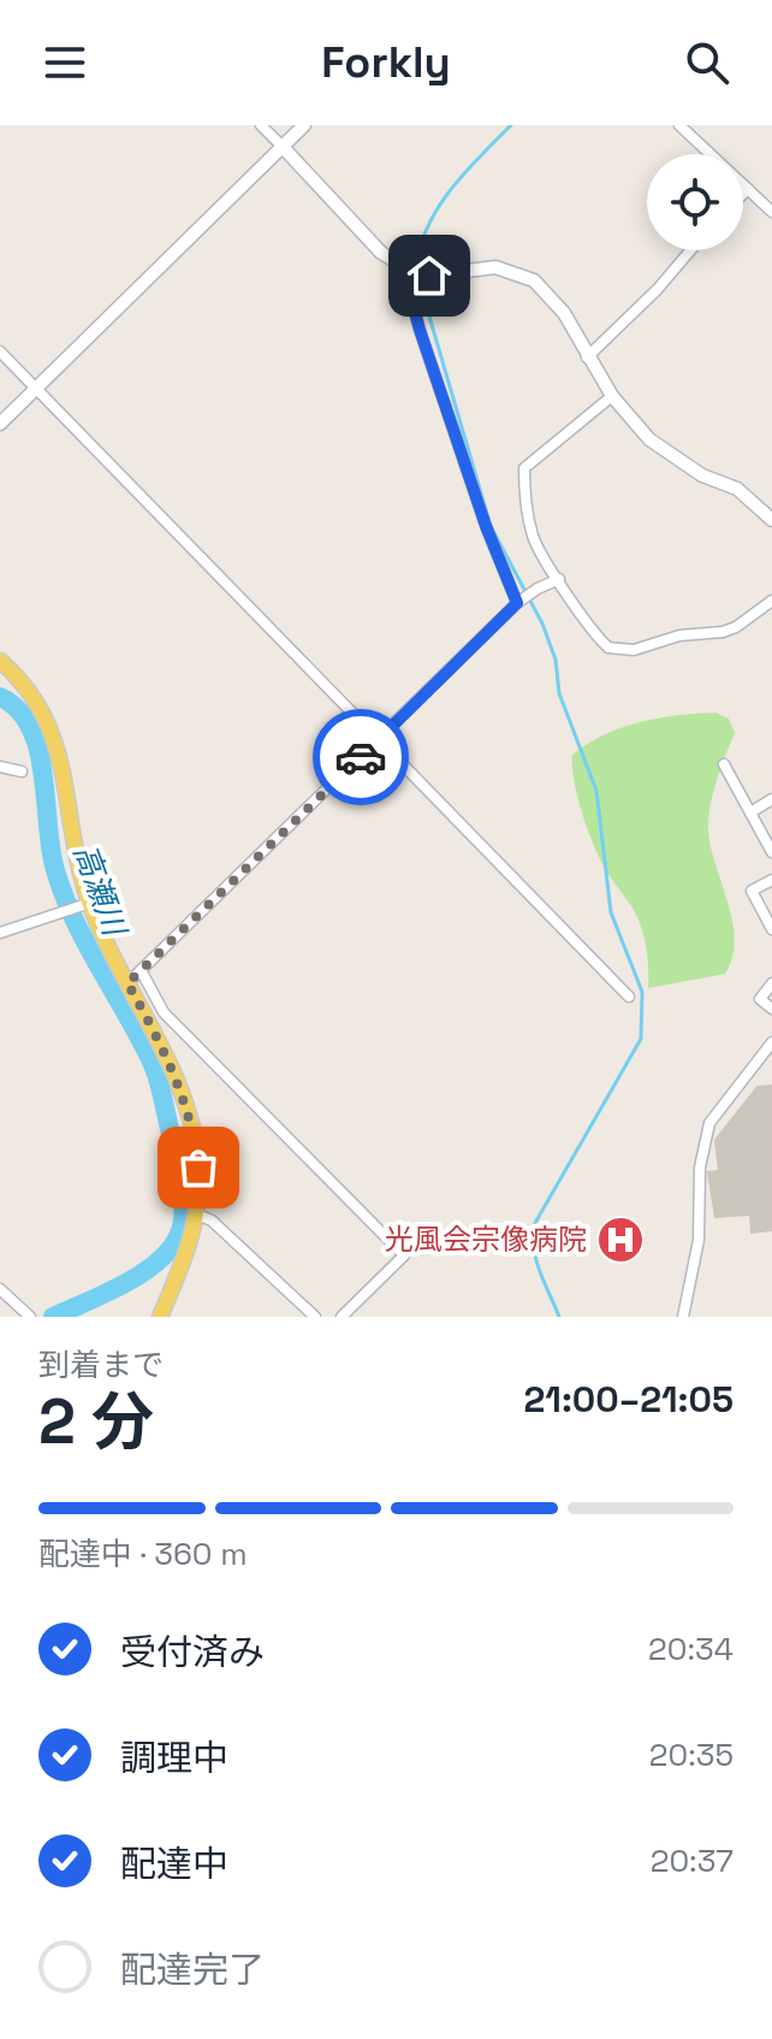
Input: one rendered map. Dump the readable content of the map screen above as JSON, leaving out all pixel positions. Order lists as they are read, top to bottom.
{
  "water": ["高瀬川"],
  "places": {
    "hospital": ["光風会宗像病院"]
  },
  "page": {
    "header": "Forkly",
    "heading": ["2 分", "到着まで", "21:00–21:05"],
    "bar": "配達中 · 360 m",
    "list": [
      ["受付済み", "20:34"],
      ["調理中", "20:35"],
      ["配達中", "20:37"],
      "配達完了"
    ]
  }
}
